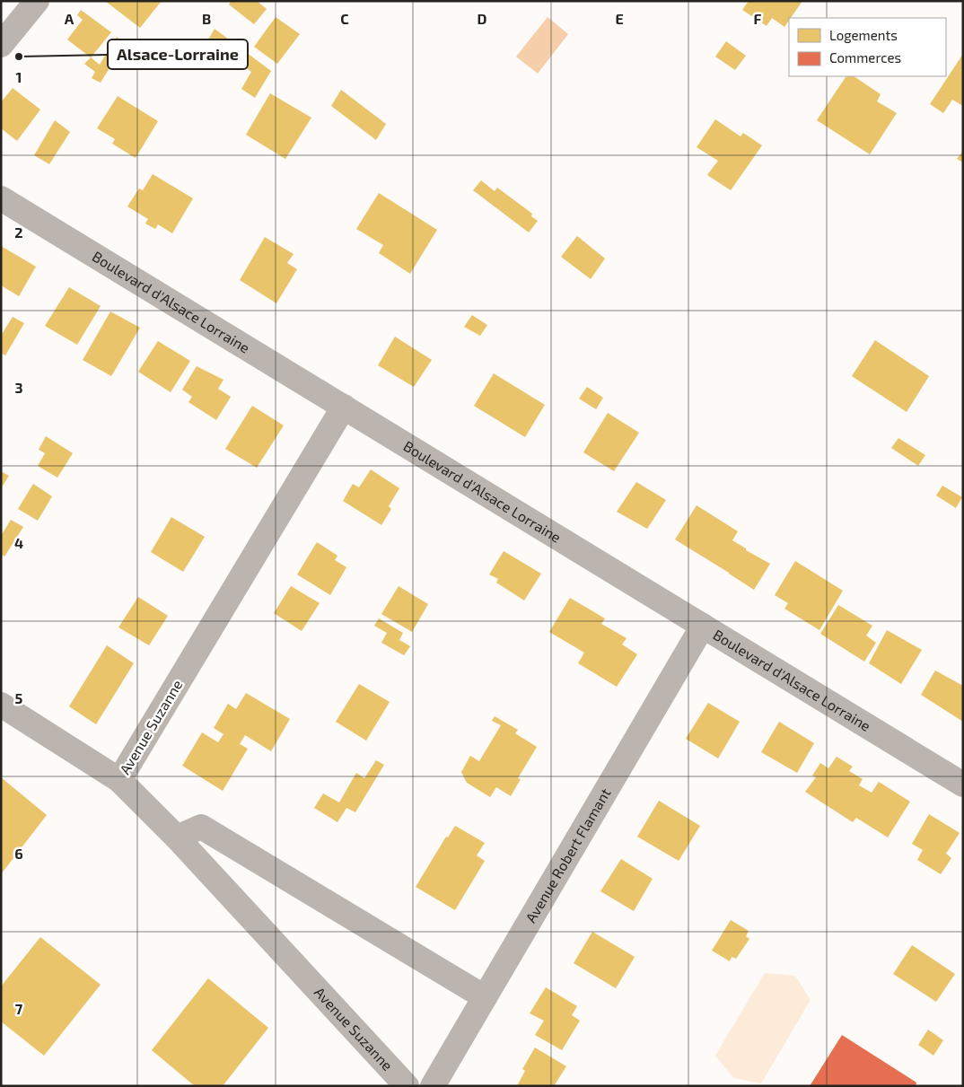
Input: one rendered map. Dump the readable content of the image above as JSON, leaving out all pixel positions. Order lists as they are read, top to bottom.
{
  "streets": {
    "street": ["Boulevard d'Alsace Lorraine", "Avenue Suzanne", "Avenue Robert Flamant"]
  },
  "crossings": [
    ["Boulevard d'Alsace Lorraine", "Avenue Suzanne"],
    ["Boulevard d'Alsace Lorraine", "Avenue Robert Flamant"]
  ],
  "places": ["Alsace-Lorraine"],
  "legend": ["Logements", "Commerces"],
  "grid": {
    "columns": [
      "A",
      "B",
      "C",
      "D",
      "E",
      "F"
    ],
    "rows": [
      "1",
      "2",
      "3",
      "4",
      "5",
      "6",
      "7"
    ]
  }
}
